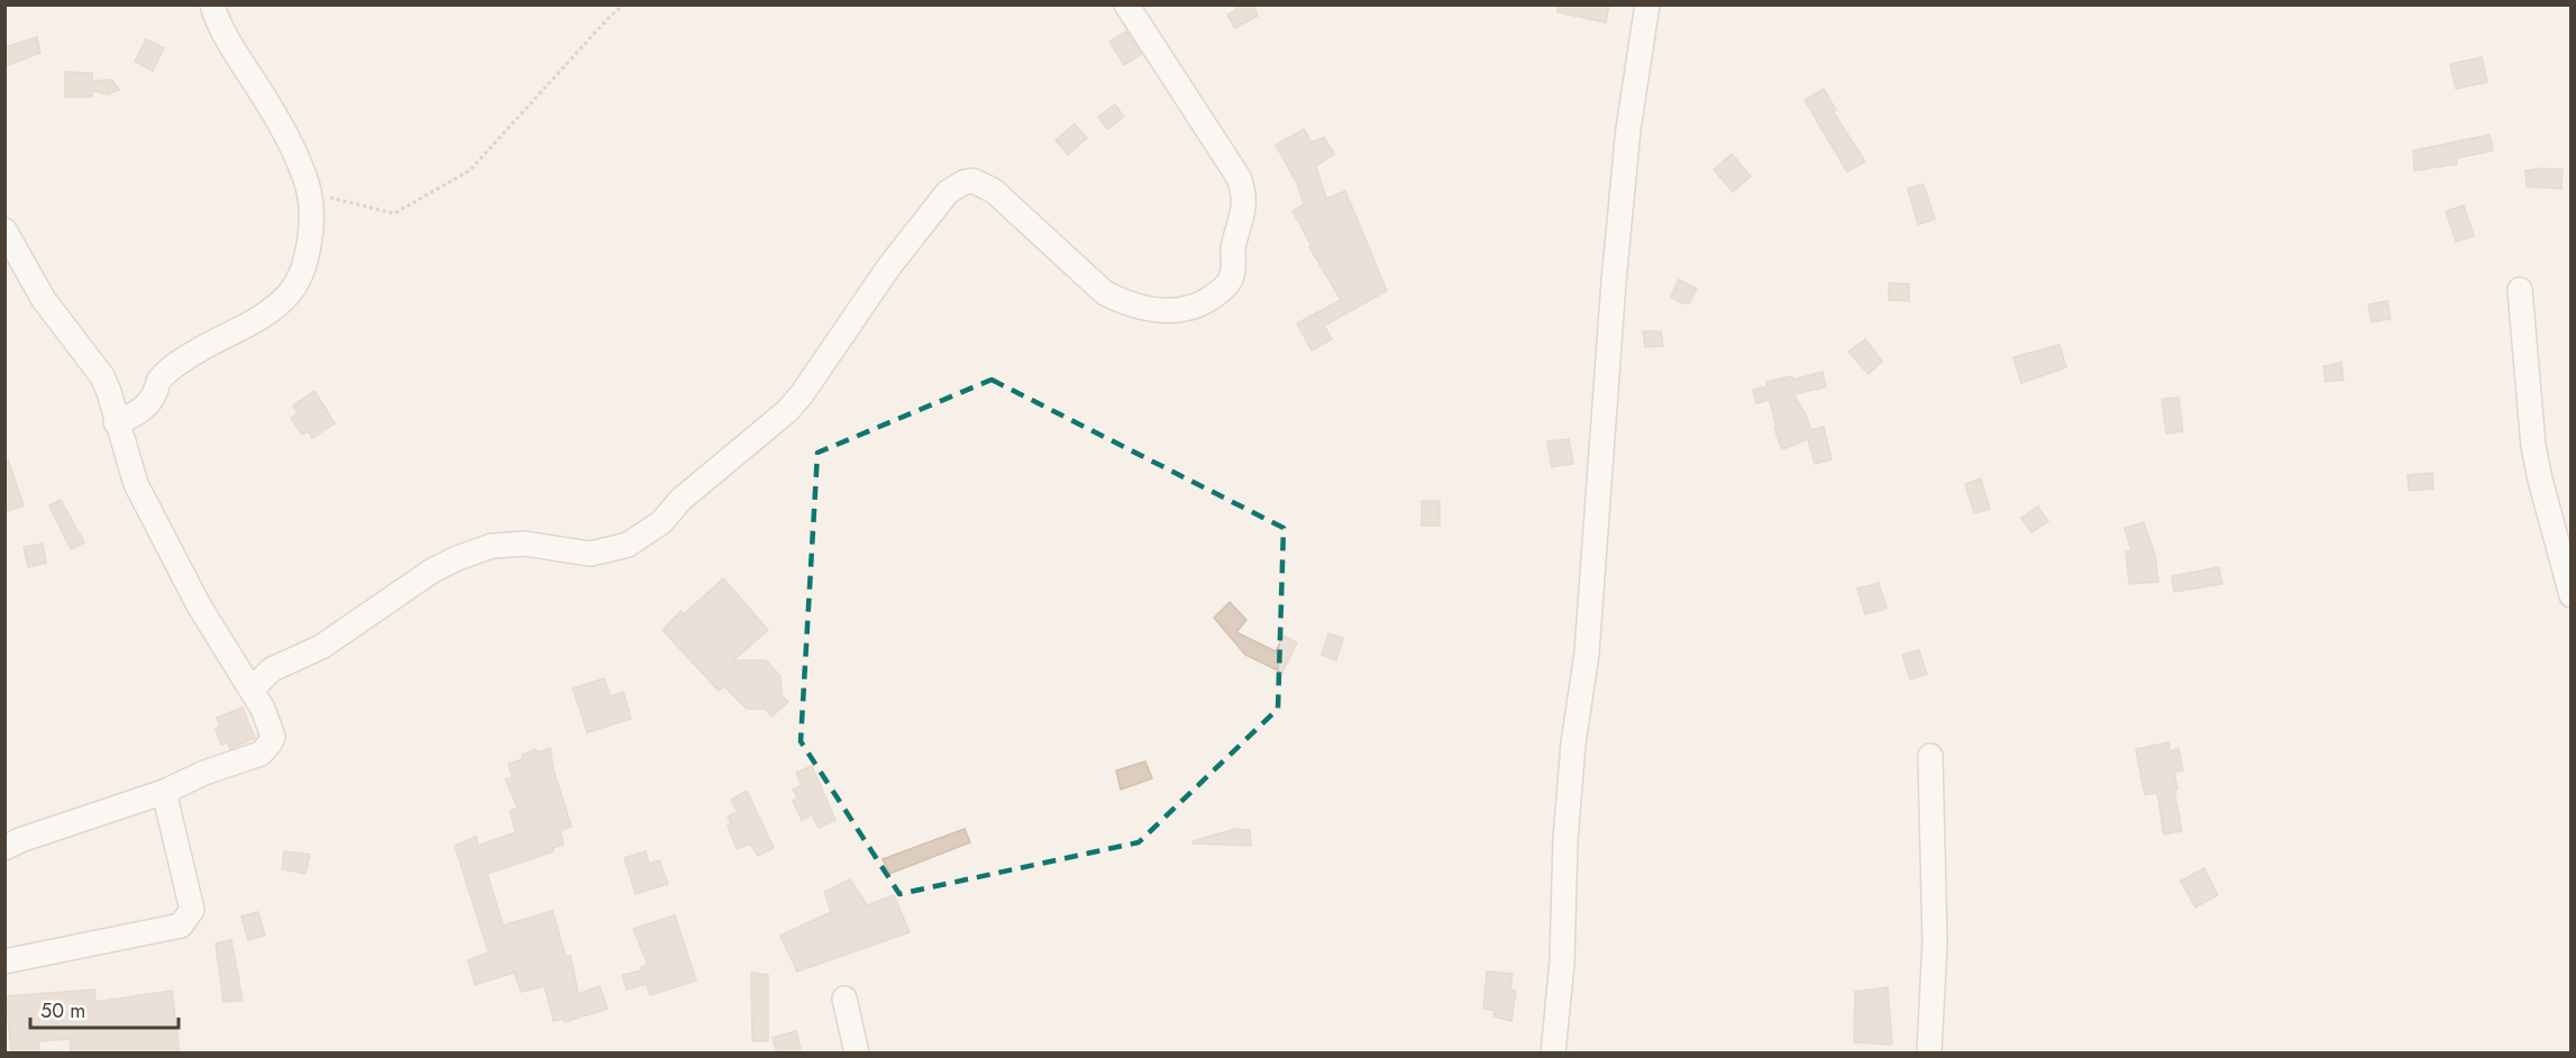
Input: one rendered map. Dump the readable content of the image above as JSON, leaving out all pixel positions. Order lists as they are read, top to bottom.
{
  "scale_bar": "50 m"
}
